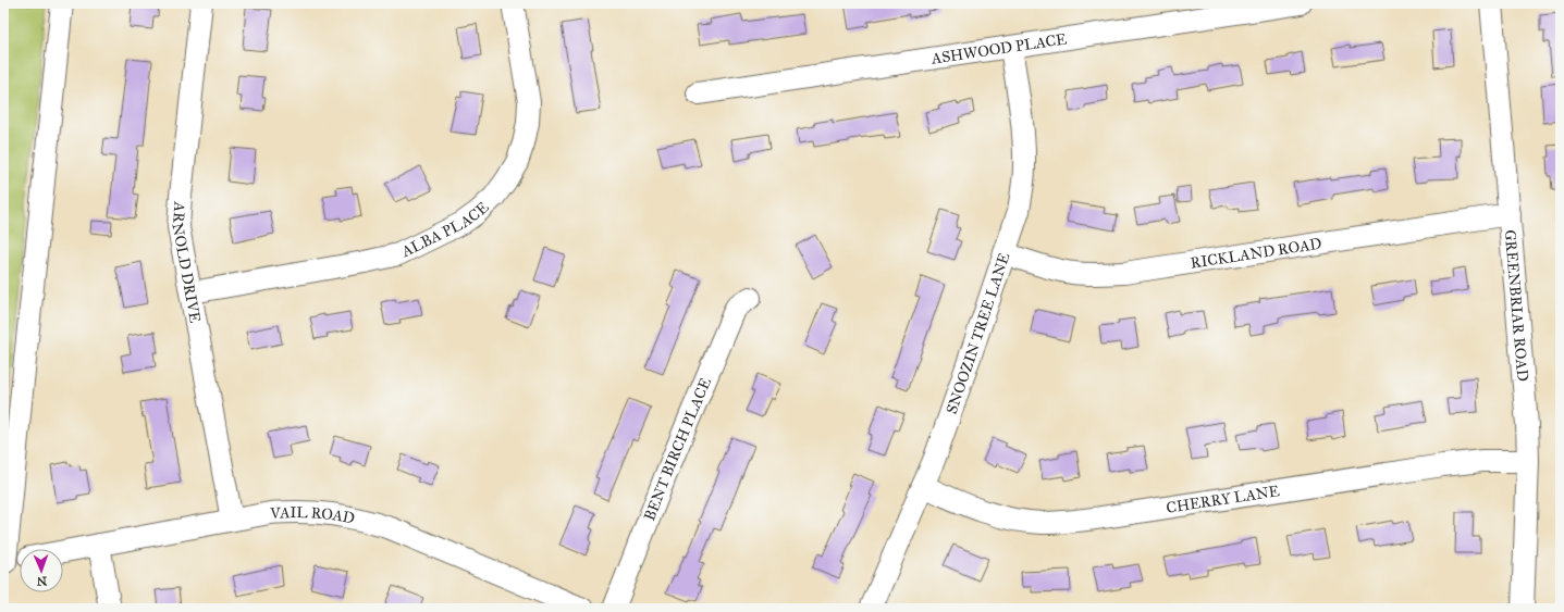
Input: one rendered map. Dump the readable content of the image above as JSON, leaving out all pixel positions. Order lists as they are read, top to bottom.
{
  "streets": {
    "street": [
      "ASHWOOD PLACE",
      "ALBA PLACE",
      "RICKLAND ROAD",
      "ARNOLD DRIVE",
      "GREENBRIAR ROAD",
      "SNOOZIN TREE LANE",
      "BENT BIRCH PLACE",
      "CHERRY LANE",
      "VAIL ROAD"
    ]
  },
  "crossings": [
    ["ASHWOOD PLACE", "SNOOZIN TREE LANE"],
    ["ALBA PLACE", "ARNOLD DRIVE"],
    ["RICKLAND ROAD", "GREENBRIAR ROAD"],
    ["RICKLAND ROAD", "SNOOZIN TREE LANE"],
    ["ARNOLD DRIVE", "VAIL ROAD"],
    ["GREENBRIAR ROAD", "CHERRY LANE"],
    ["SNOOZIN TREE LANE", "CHERRY LANE"]
  ],
  "north": "bottom"
}
